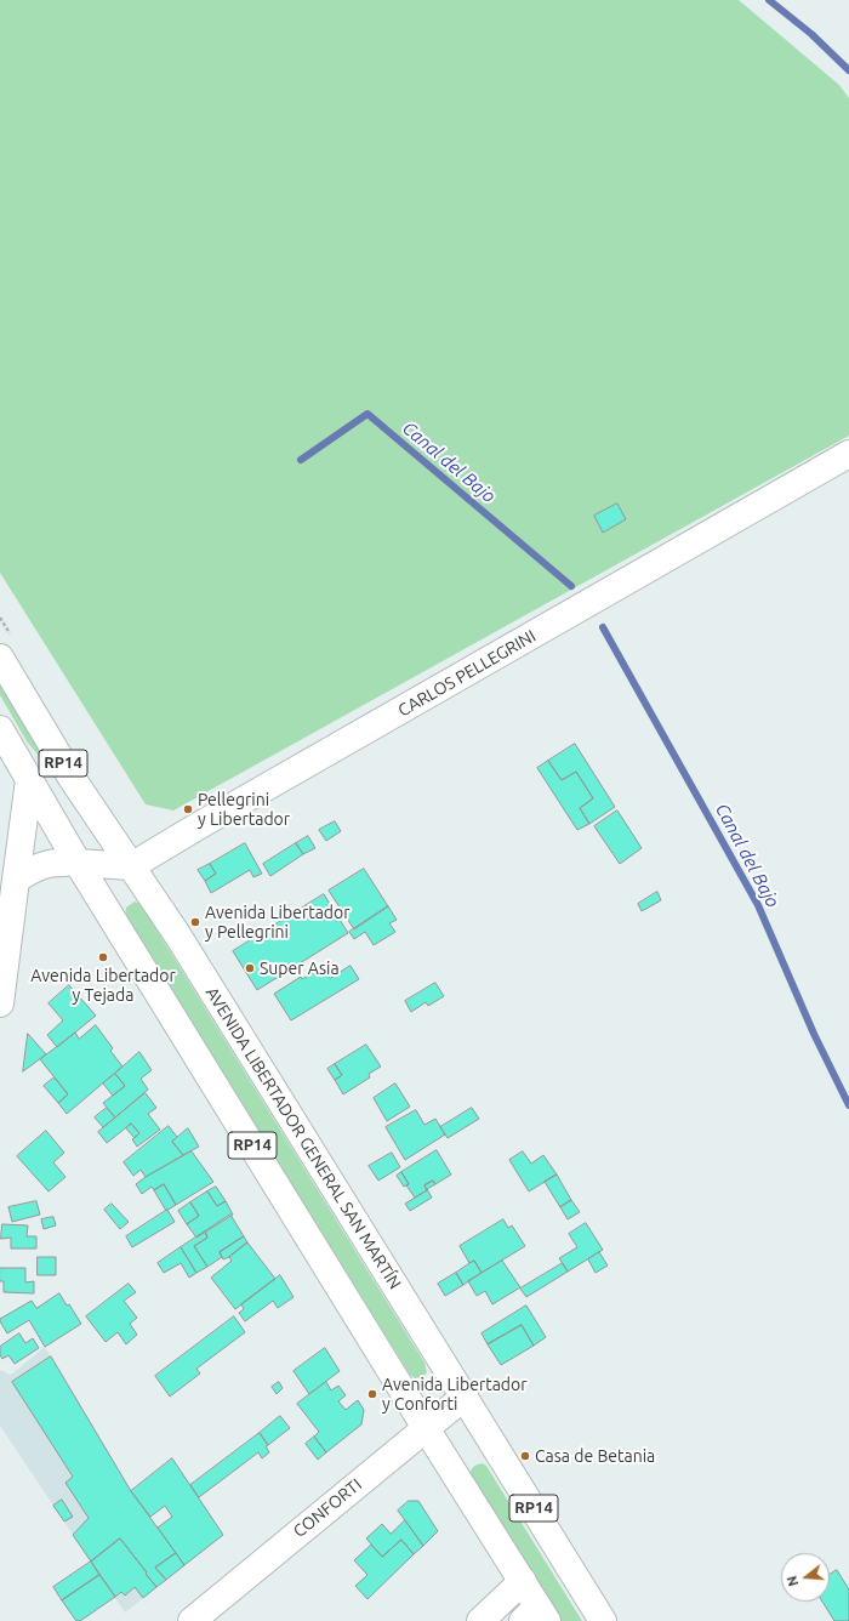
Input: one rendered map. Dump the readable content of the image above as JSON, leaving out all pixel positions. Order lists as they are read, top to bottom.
{
  "streets": {
    "main road": [
      "CARLOS PELLEGRINI",
      "RP14",
      "AVENIDA LIBERTADOR GENERAL SAN MARTÍN",
      "CONFORTI"
    ]
  },
  "crossings": [
    ["CARLOS PELLEGRINI", "AVENIDA LIBERTADOR GENERAL SAN MARTÍN"],
    ["RP14", "CONFORTI"],
    ["AVENIDA LIBERTADOR GENERAL SAN MARTÍN", "CONFORTI"]
  ],
  "water": ["Canal del Bajo"],
  "places": [
    "Pellegrini y Libertador",
    "Avenida Libertador y Pellegrini",
    "Avenida Libertador y Tejada",
    "Super Asia",
    "Avenida Libertador y Conforti",
    "Casa de Betania"
  ],
  "north": "left"
}
